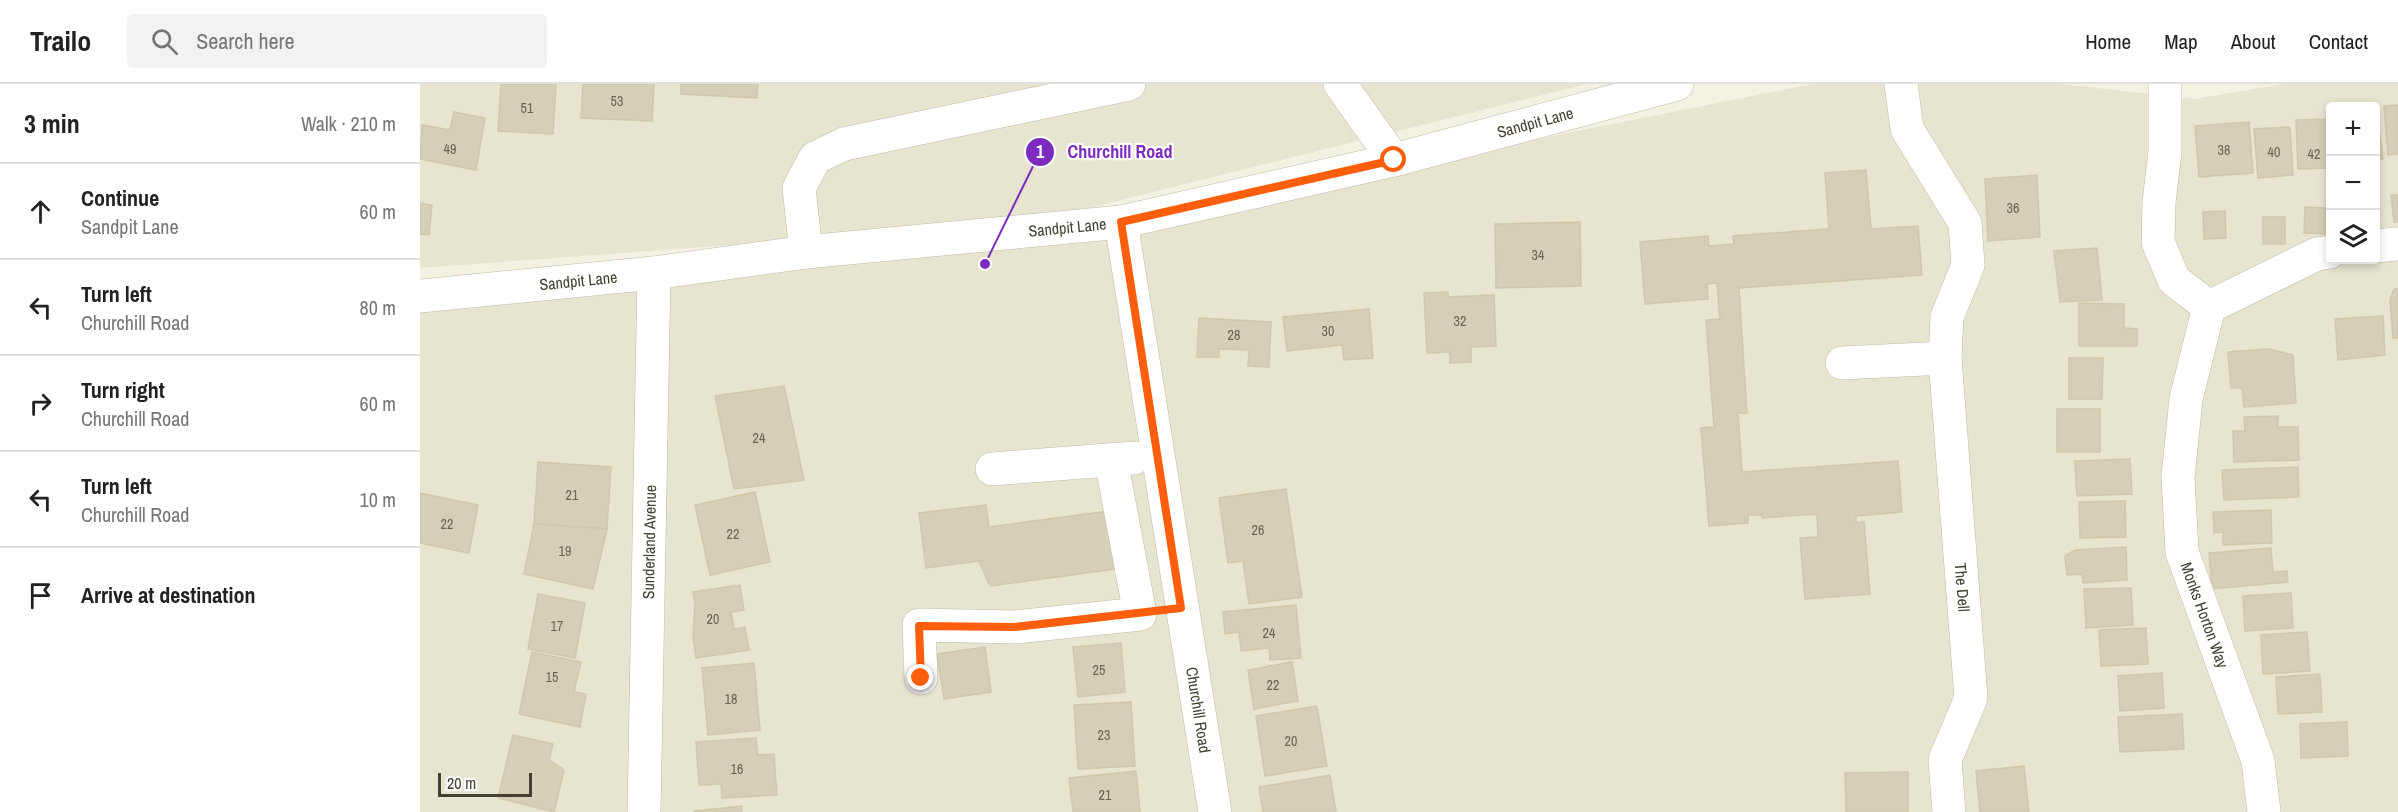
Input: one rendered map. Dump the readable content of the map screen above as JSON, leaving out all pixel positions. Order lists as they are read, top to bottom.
{
  "streets": {
    "street": [
      "Sandpit Lane",
      "Sunderland Avenue",
      "The Dell",
      "Monks Horton Way",
      "Churchill Road"
    ]
  },
  "crossings": [
    ["Sandpit Lane", "Sunderland Avenue"],
    ["Sandpit Lane", "Churchill Road"]
  ],
  "places": ["Churchill Road"],
  "house_numbers": [
    "53",
    "51",
    "49",
    "38",
    "40",
    "42",
    "36",
    "34",
    "32",
    "30",
    "28",
    "24",
    "21",
    "22",
    "26",
    "22",
    "19",
    "20",
    "17",
    "24",
    "25",
    "15",
    "22",
    "18",
    "23",
    "20",
    "16",
    "21"
  ],
  "scale_bar": "20 m",
  "page": {
    "header": "Trailo",
    "search": "Search here",
    "nav": [
      "Home",
      "Map",
      "About",
      "Contact"
    ],
    "heading": ["3 min", "Walk · 210 m"],
    "map_buttons": ["+", "−"],
    "list": [
      ["Continue", "Sandpit Lane", "60 m"],
      ["Turn left", "Churchill Road", "80 m"],
      ["Turn right", "Churchill Road", "60 m"],
      ["Turn left", "Churchill Road", "10 m"],
      "Arrive at destination"
    ],
    "scale": "20 m"
  }
}
